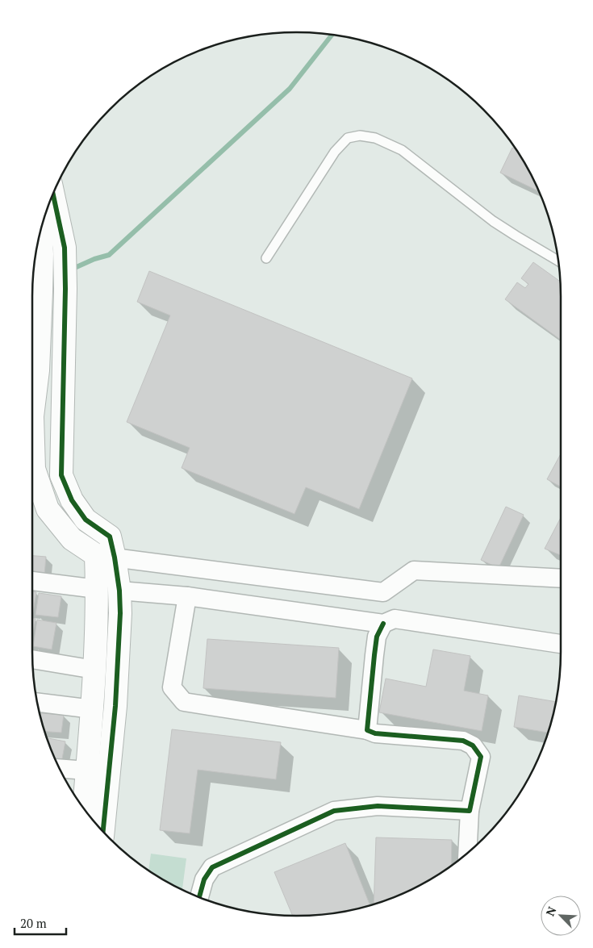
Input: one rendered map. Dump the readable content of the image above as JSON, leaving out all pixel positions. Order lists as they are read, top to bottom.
{
  "scale_bar": "20 m",
  "north": "top left"
}
